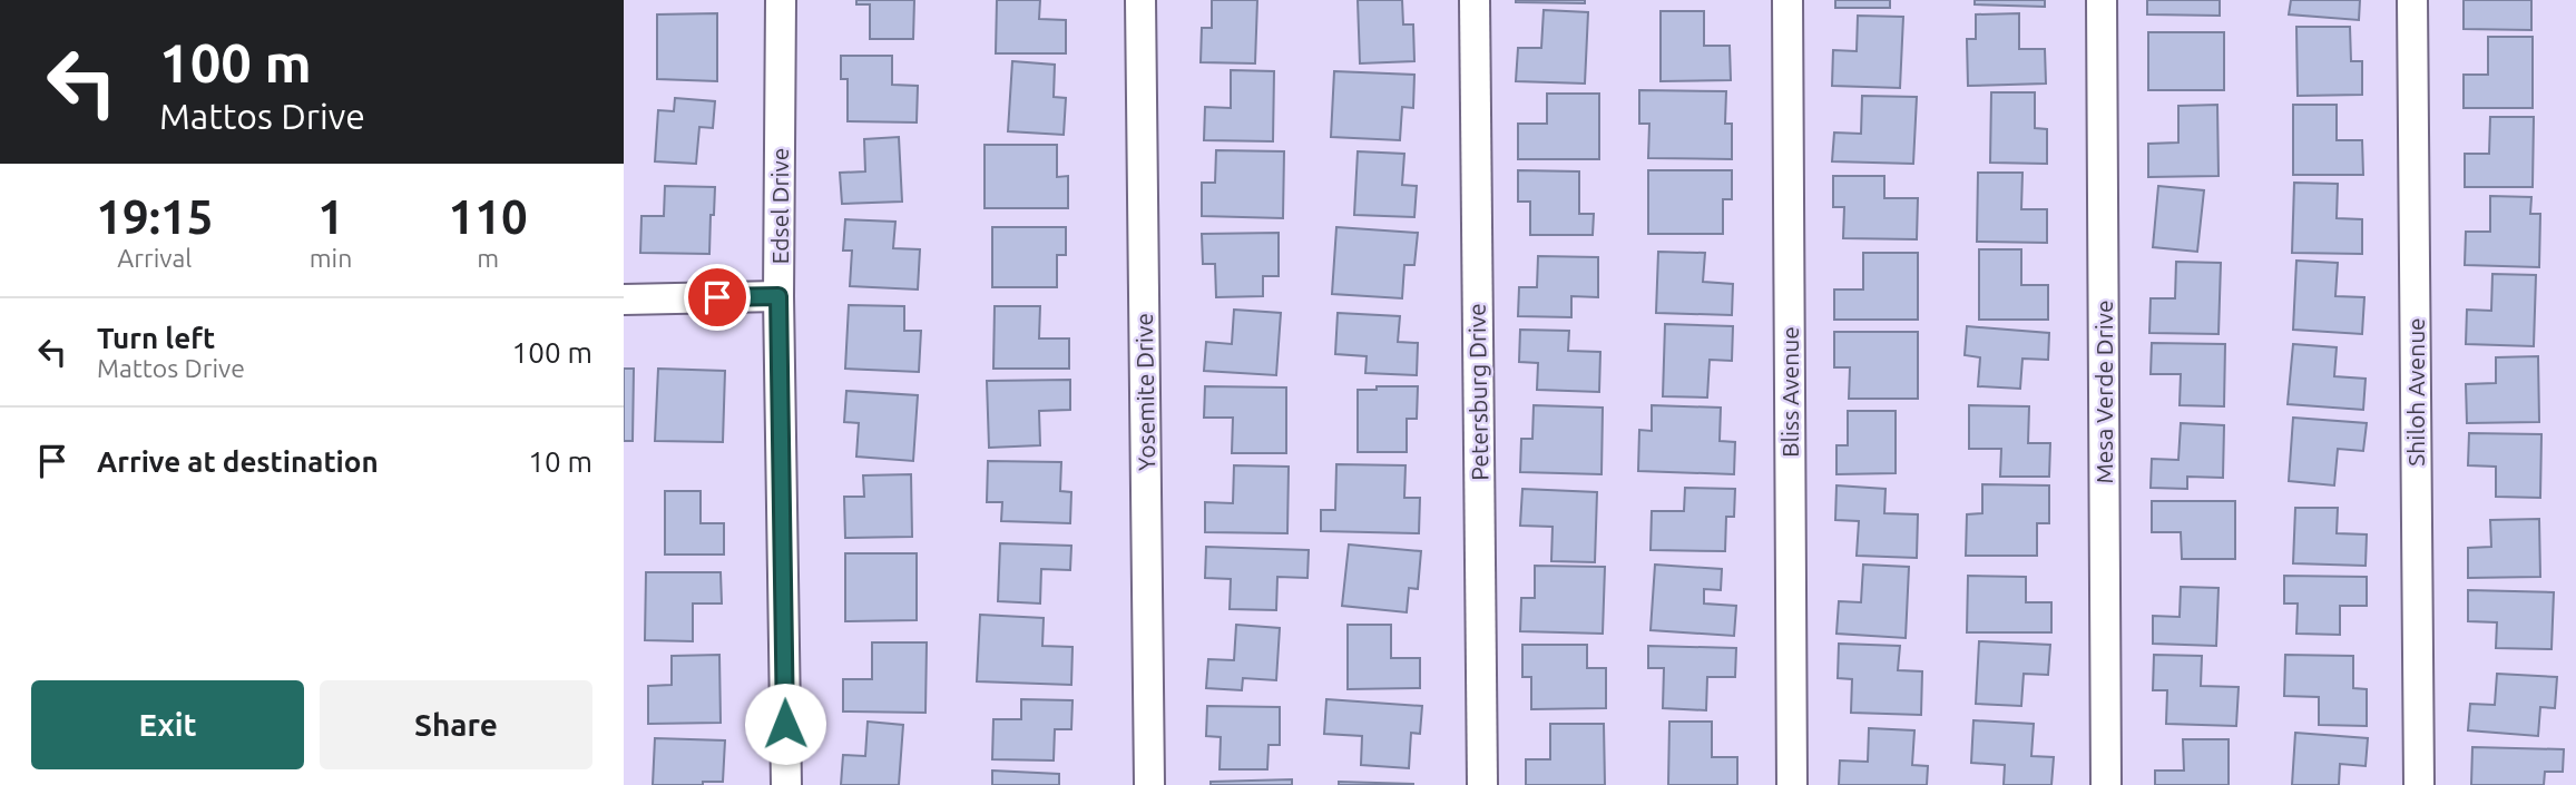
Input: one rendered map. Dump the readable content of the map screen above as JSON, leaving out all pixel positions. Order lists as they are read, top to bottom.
{
  "streets": {
    "street": [
      "Edsel Drive",
      "Yosemite Drive",
      "Petersburg Drive",
      "Bliss Avenue",
      "Mesa Verde Drive",
      "Shiloh Avenue"
    ]
  },
  "page": {
    "turn": ["100 m", "Mattos Drive"],
    "eta": [
      "19:15",
      "Arrival",
      "1",
      "min",
      "110",
      "m"
    ],
    "list": [
      {
        "name": "Turn left",
        "note": "Mattos Drive",
        "value": "100 m"
      },
      {
        "name": "Arrive at destination",
        "value": "10 m"
      }
    ],
    "buttons": ["Exit", "Share"]
  }
}
